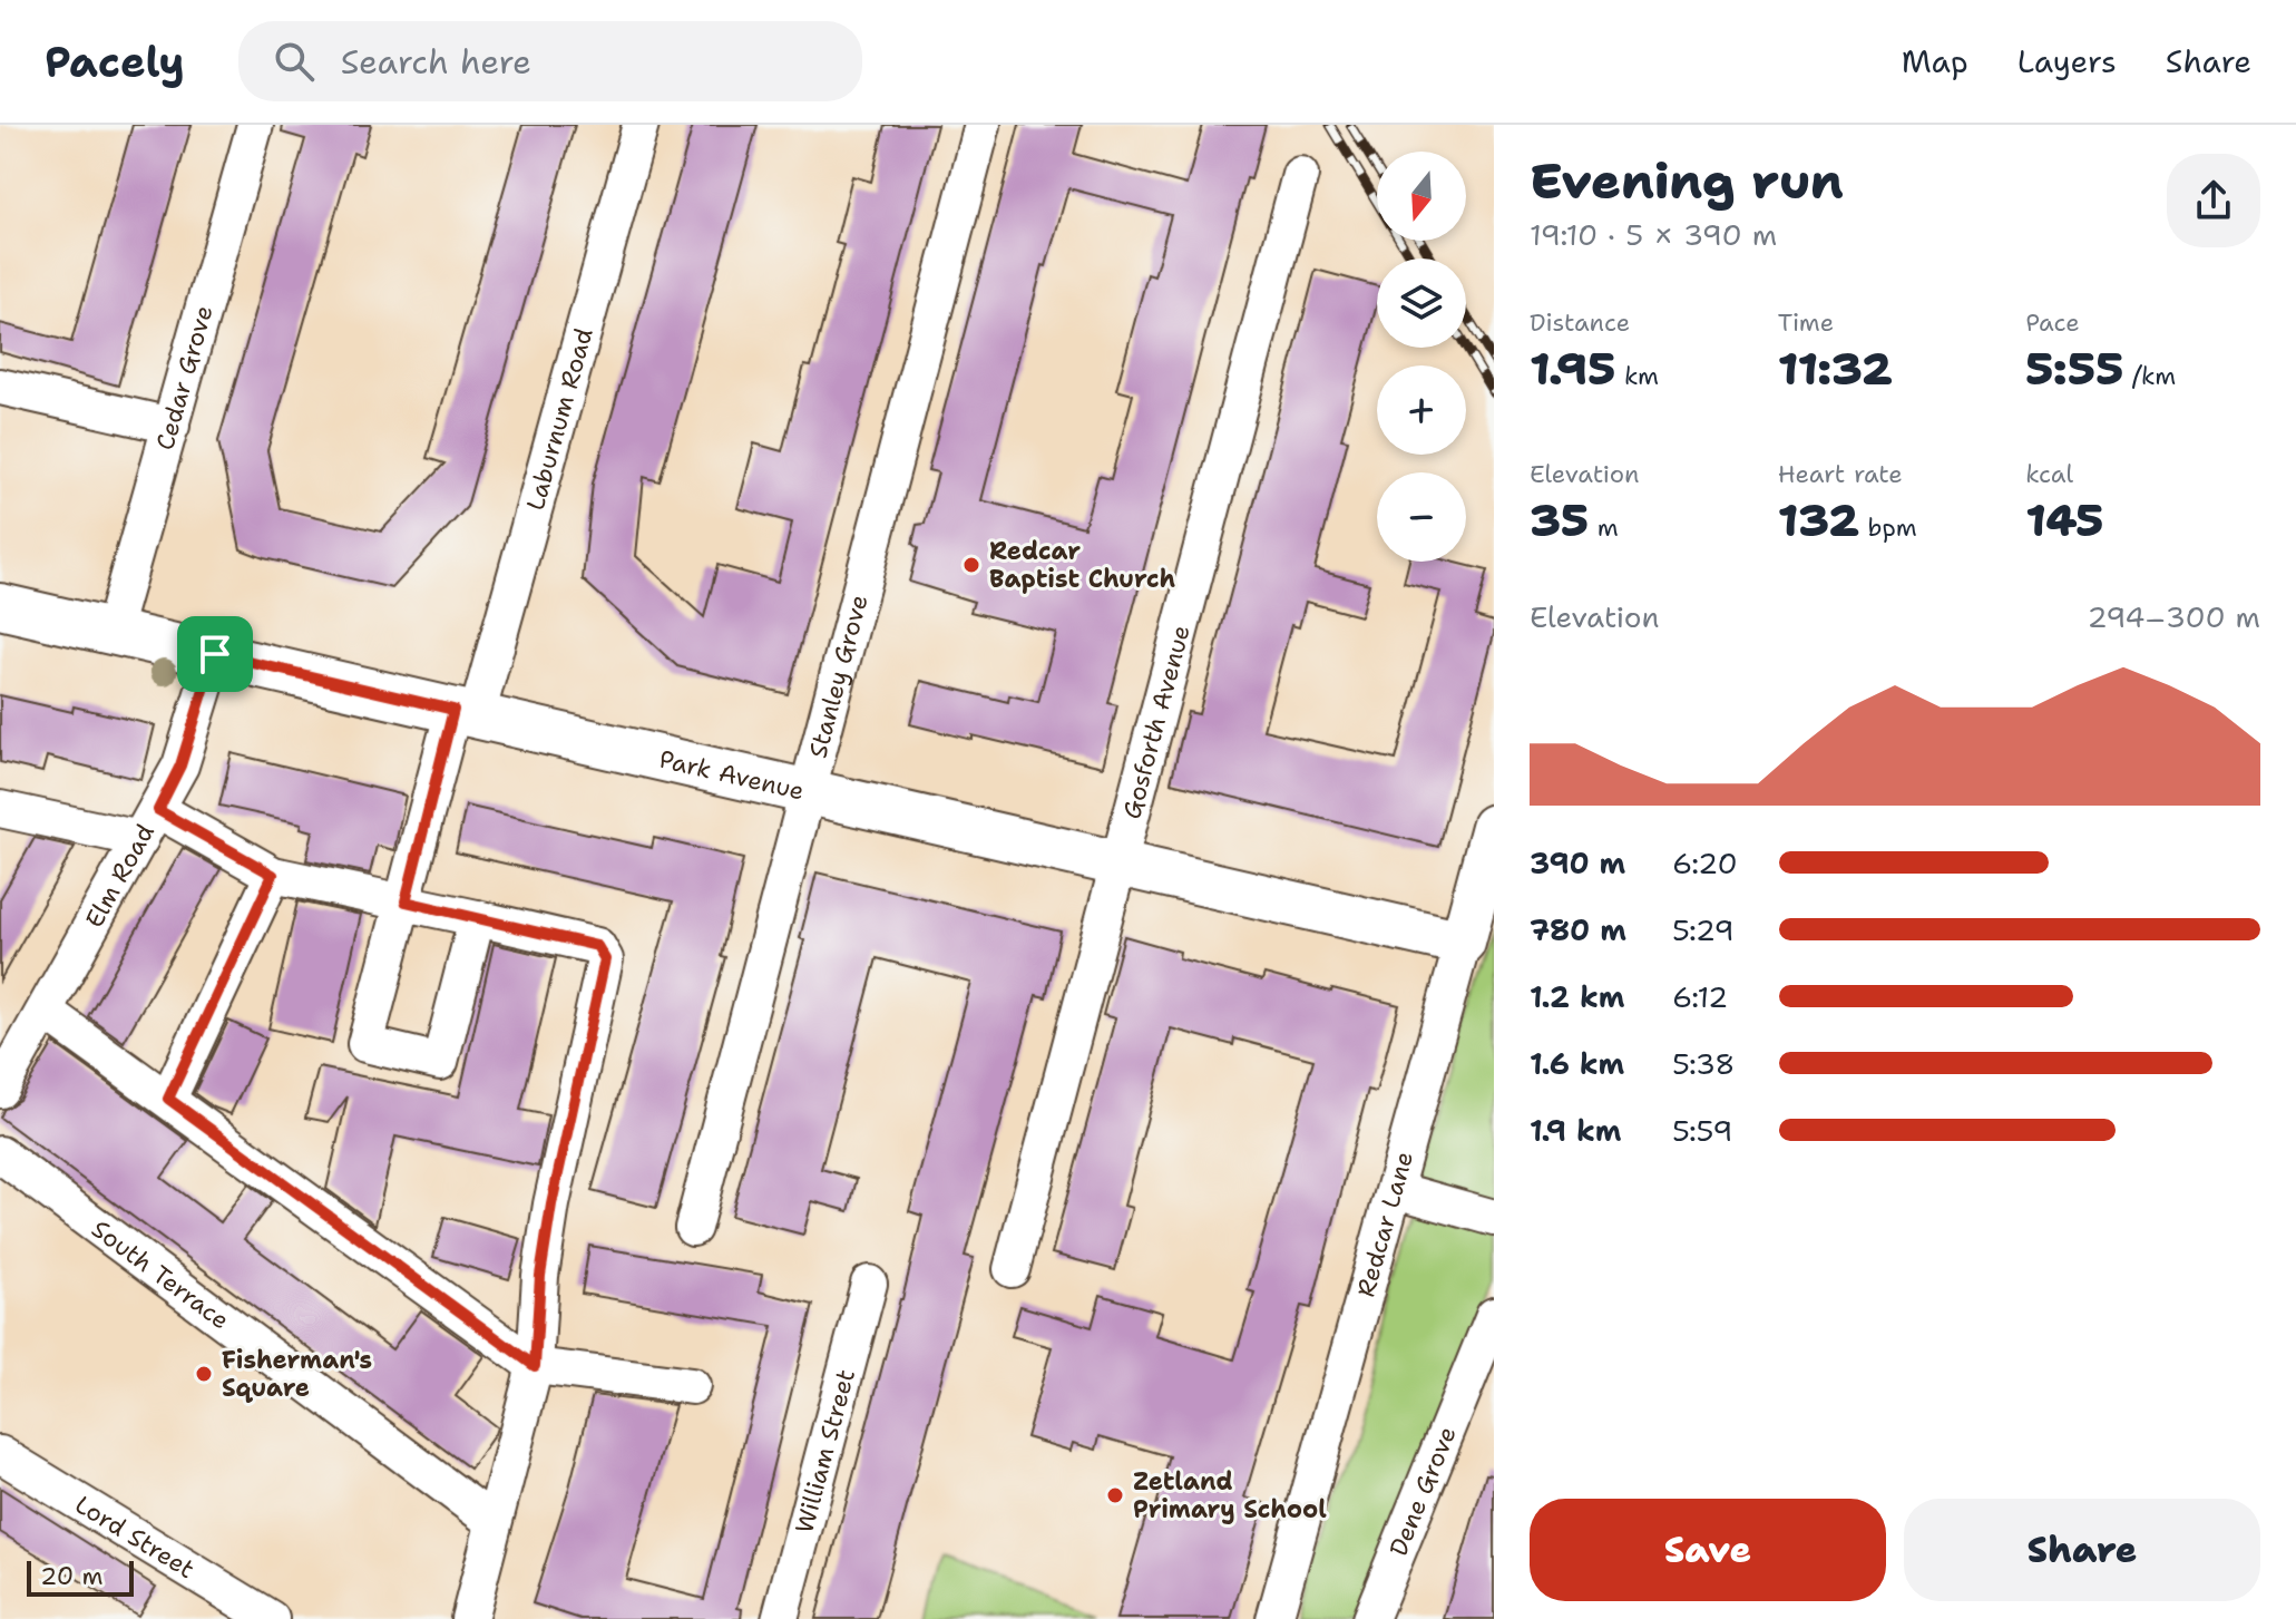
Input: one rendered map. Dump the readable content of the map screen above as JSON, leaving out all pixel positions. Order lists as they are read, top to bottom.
{
  "streets": {
    "main road": ["Park Avenue", "Redcar Lane"],
    "street": [
      "Cedar Grove",
      "Laburnum Road",
      "Stanley Grove",
      "Gosforth Avenue",
      "Elm Road",
      "South Terrace",
      "William Street",
      "Dene Grove",
      "Lord Street"
    ]
  },
  "crossings": [
    ["Cedar Grove", "Park Avenue"],
    ["Laburnum Road", "Park Avenue"],
    ["Stanley Grove", "Park Avenue"],
    ["Gosforth Avenue", "Park Avenue"],
    ["Park Avenue", "Elm Road"],
    ["Park Avenue", "Redcar Lane"]
  ],
  "places": ["Redcar Baptist Church", "Fisherman's Square", "Zetland Primary School"],
  "scale_bar": "20 m",
  "north": "bottom",
  "page": {
    "header": "Pacely",
    "search": "Search here",
    "nav": ["Map", "Layers", "Share"],
    "heading": ["Evening run", "19:10 · 5 × 390 m"],
    "map_buttons": ["+", "−"],
    "stats": [
      ["Distance", "1.95 km"],
      ["Time", "11:32"],
      ["Pace", "5:55 /km"],
      ["Elevation", "35 m"],
      ["Heart rate", "132 bpm"],
      ["kcal", "145"]
    ],
    "chart": ["Elevation", "294–300 m"],
    "list": [
      {
        "name": "390 m",
        "note": "6:20"
      },
      {
        "name": "780 m",
        "note": "5:29"
      },
      {
        "name": "1.2 km",
        "note": "6:12"
      },
      {
        "name": "1.6 km",
        "note": "5:38"
      },
      {
        "name": "1.9 km",
        "note": "5:59"
      }
    ],
    "buttons": ["Save", "Share"],
    "scale": "20 m"
  }
}
